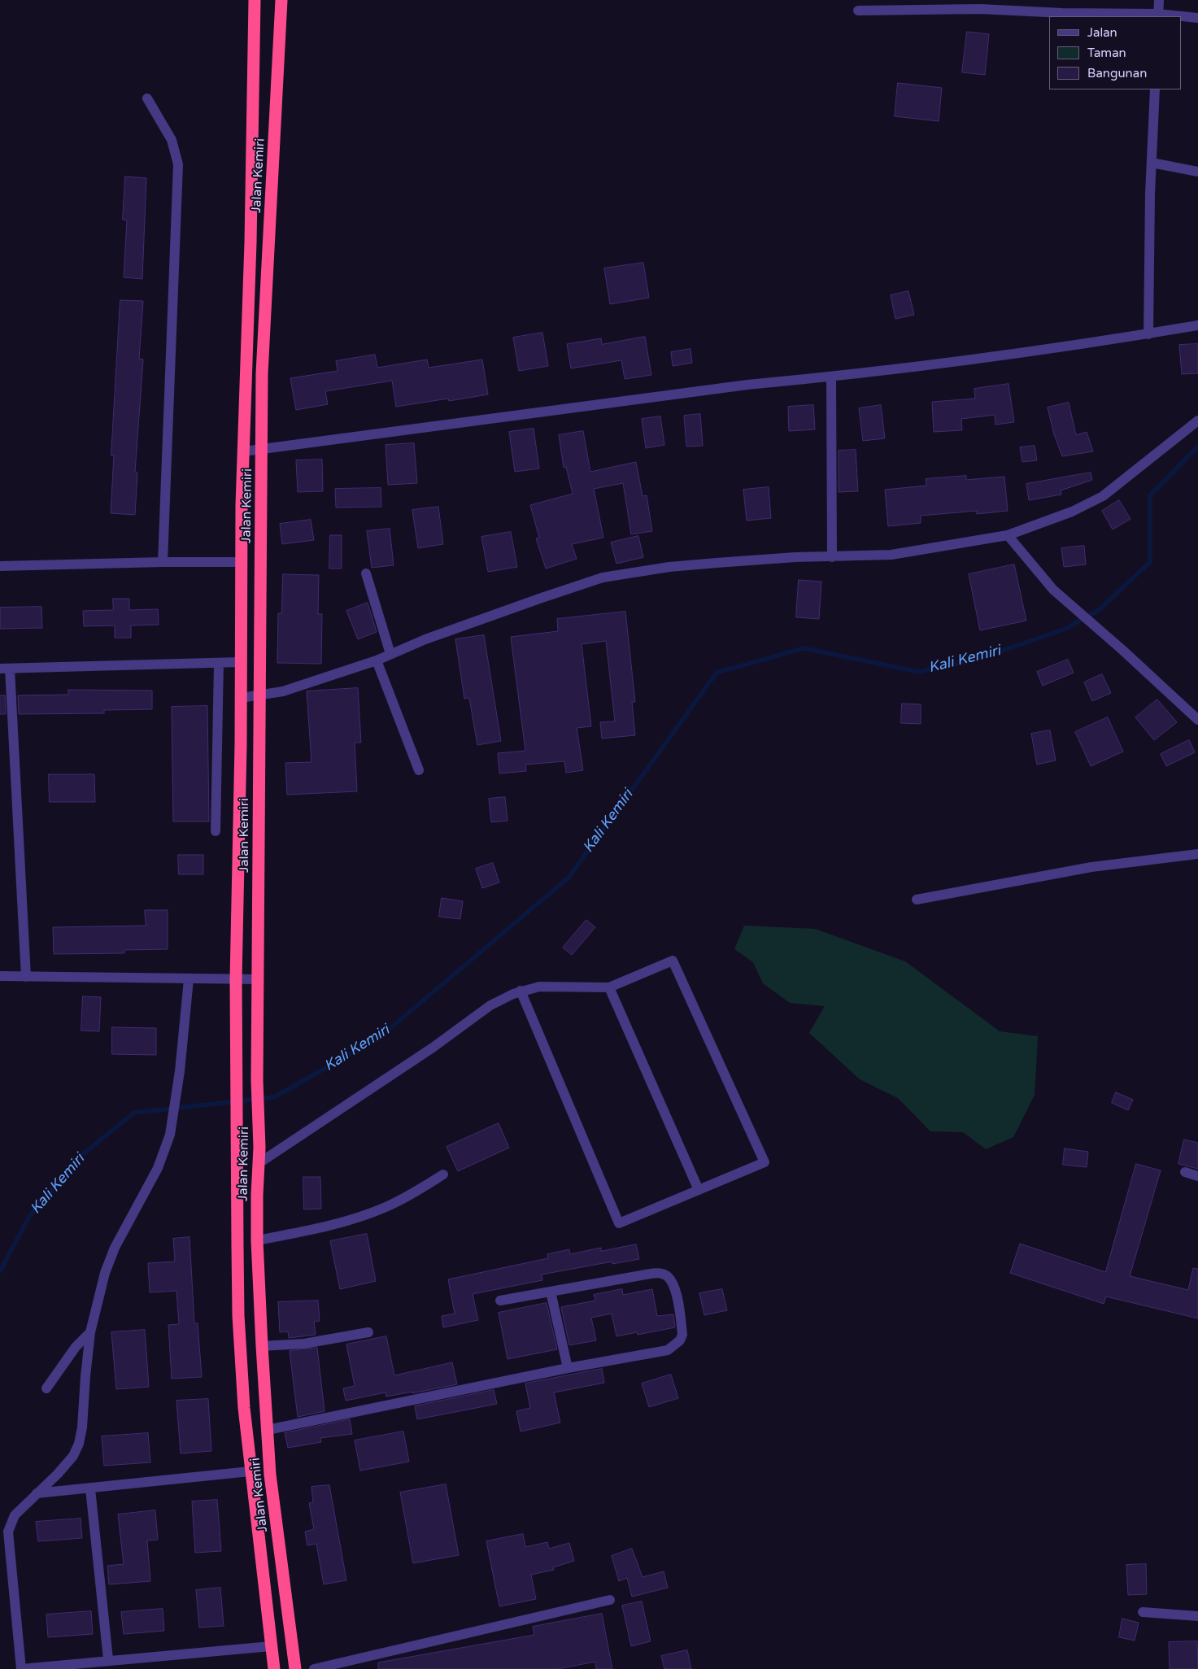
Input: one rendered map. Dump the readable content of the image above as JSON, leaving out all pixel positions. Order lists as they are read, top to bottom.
{
  "streets": {
    "highway": ["Jalan Kemiri"]
  },
  "water": ["Kali Kemiri"],
  "legend": ["Jalan", "Taman", "Bangunan"]
}
